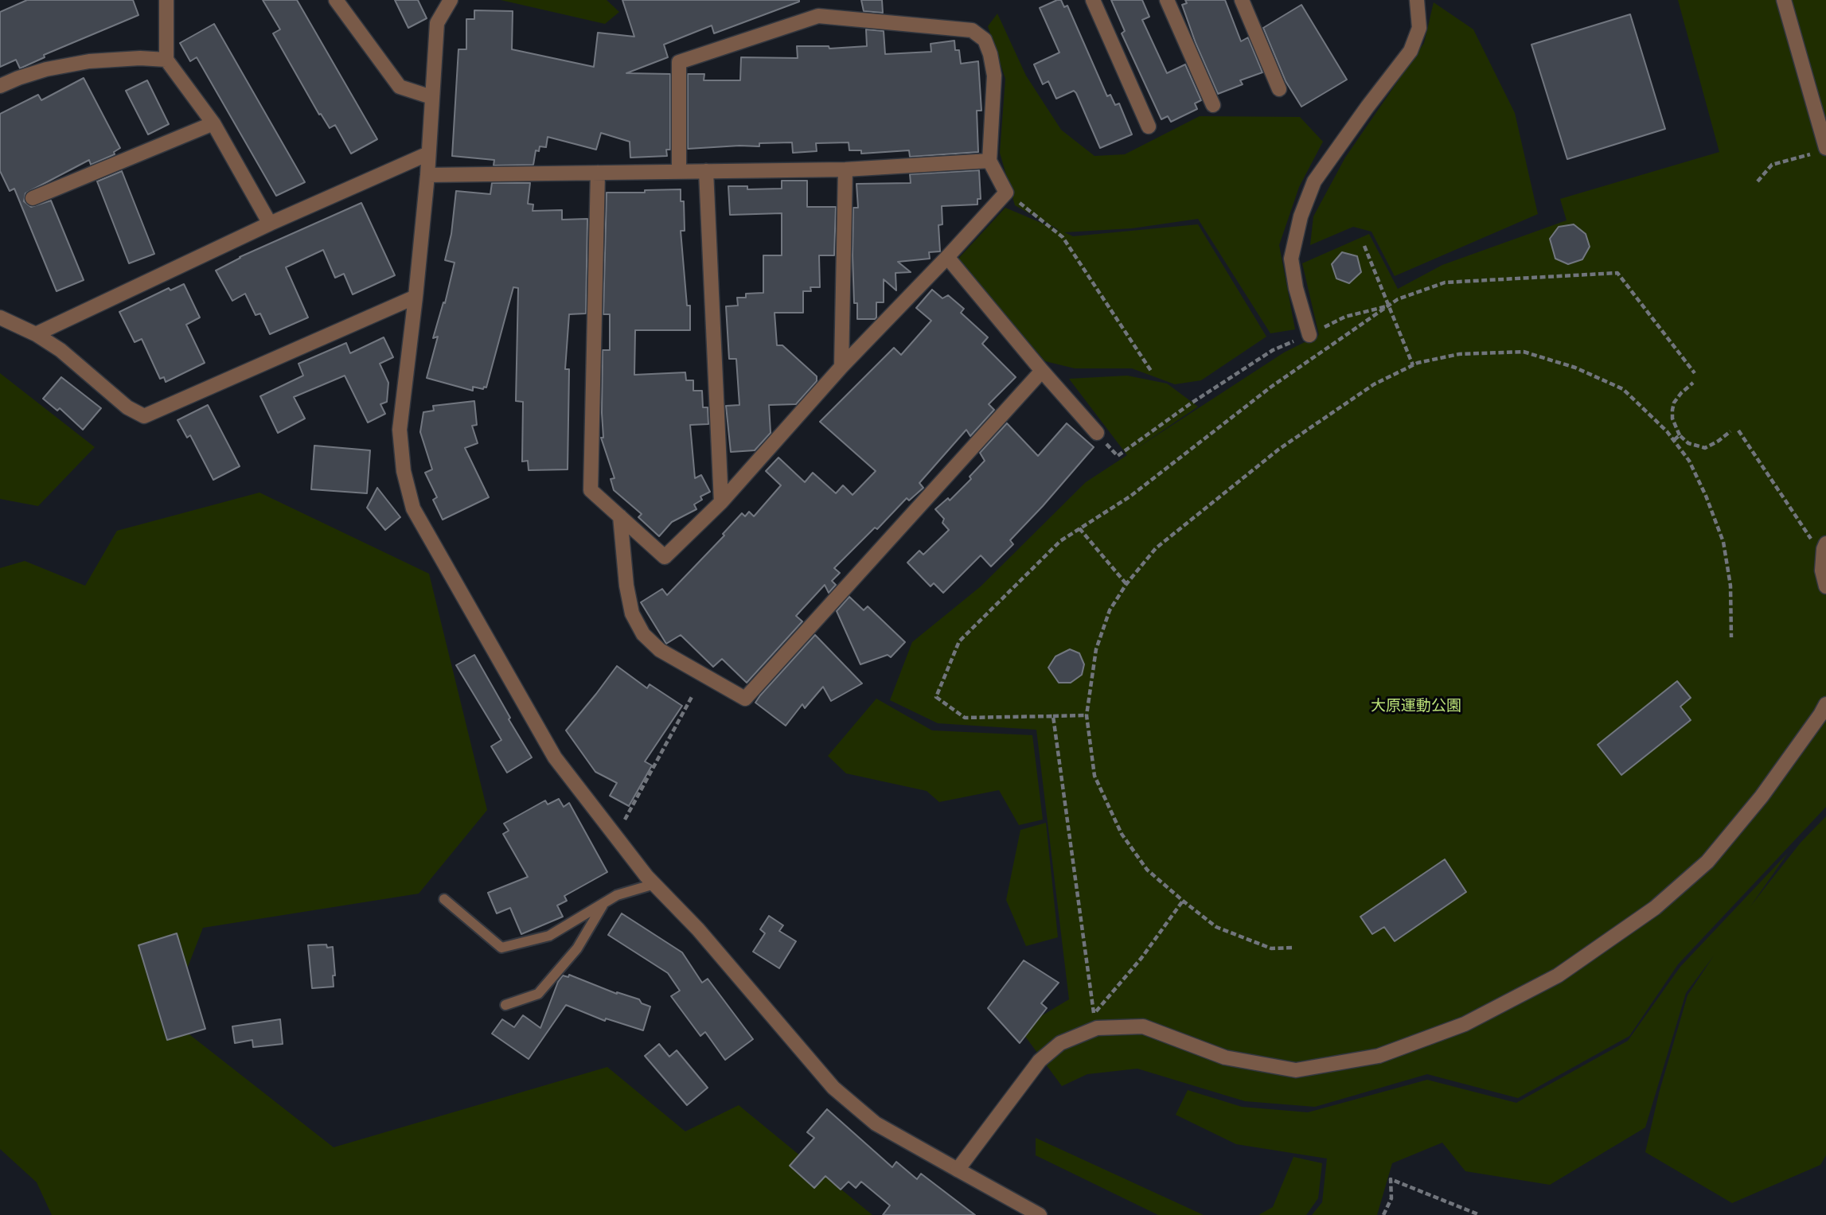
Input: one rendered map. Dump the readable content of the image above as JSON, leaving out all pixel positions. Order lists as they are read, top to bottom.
{
  "parks": ["大原運動公園"]
}
